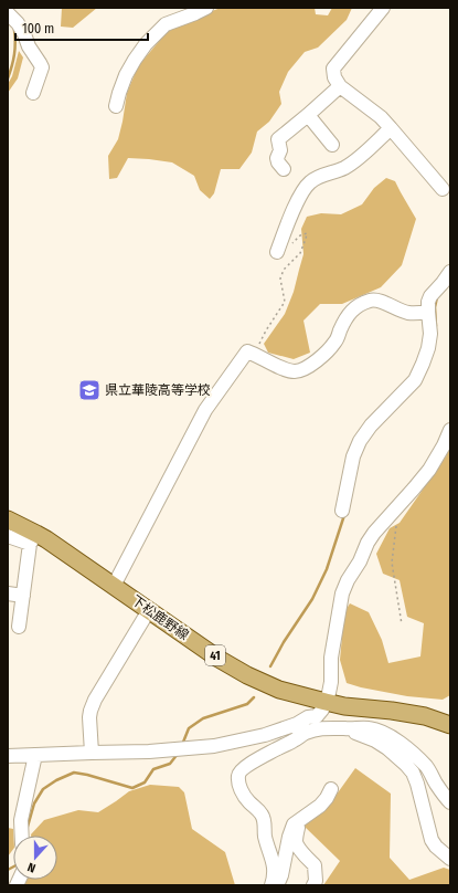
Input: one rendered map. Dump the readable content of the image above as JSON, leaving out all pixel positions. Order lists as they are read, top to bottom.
{
  "streets": {
    "main road": ["下松鹿野線", "41"]
  },
  "places": {
    "school or university": ["県立華陵高等学校"]
  },
  "scale_bar": "100 m",
  "north": "bottom"
}
